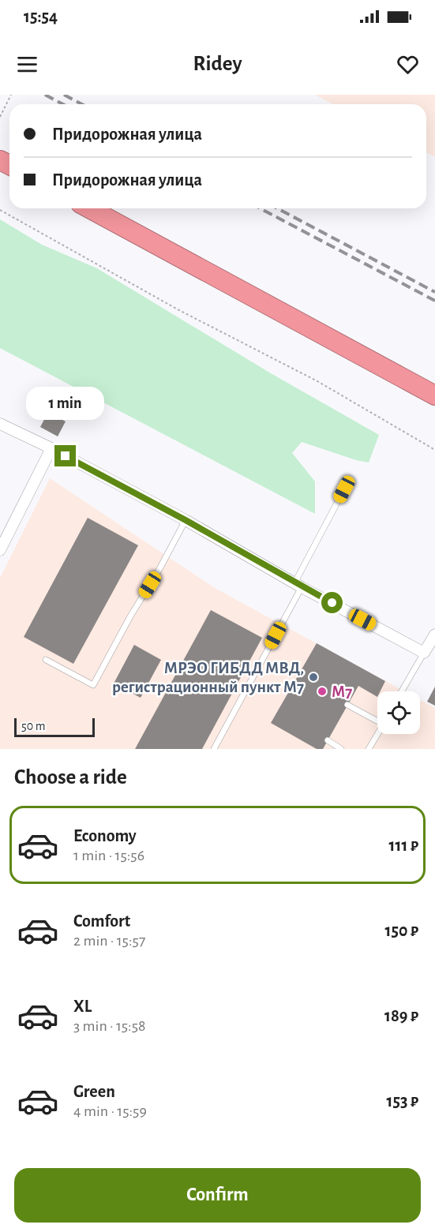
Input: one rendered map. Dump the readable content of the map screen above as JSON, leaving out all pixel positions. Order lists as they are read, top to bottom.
{
  "places": ["МРЭО ГИБДД МВД, регистрационный пункт М7", "М7"],
  "scale_bar": "50 m",
  "page": {
    "status": "15:54",
    "header": "Ridey",
    "banner": ["Придорожная улица", "Придорожная улица"],
    "bubble": "1 min",
    "scale": "50 m",
    "heading": "Choose a ride",
    "list": [
      {
        "name": "Economy",
        "note": "1 min · 15:56",
        "value": "111 ₽"
      },
      {
        "name": "Comfort",
        "note": "2 min · 15:57",
        "value": "150 ₽"
      },
      {
        "name": "XL",
        "note": "3 min · 15:58",
        "value": "189 ₽"
      },
      {
        "name": "Green",
        "note": "4 min · 15:59",
        "value": "153 ₽"
      }
    ],
    "buttons": "Confirm"
  }
}
